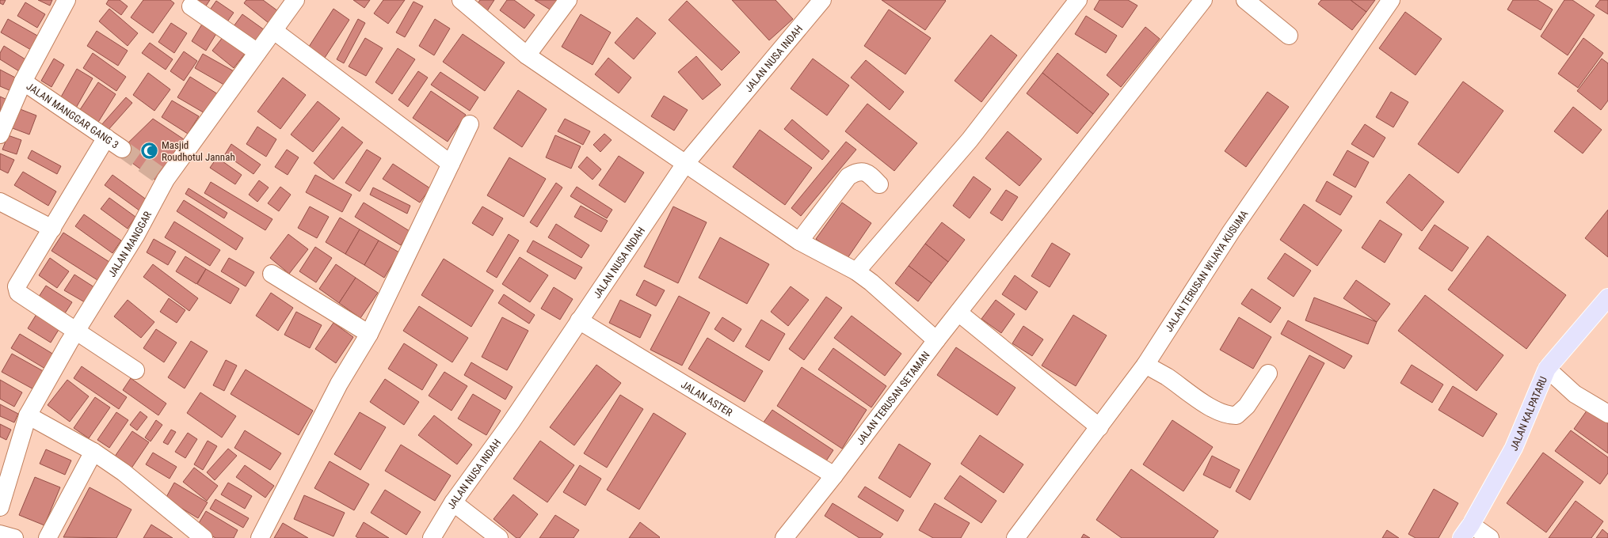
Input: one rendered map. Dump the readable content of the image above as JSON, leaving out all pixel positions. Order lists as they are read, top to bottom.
{
  "streets": {
    "main road": ["JALAN KALPATARU"],
    "street": [
      "JALAN NUSA INDAH",
      "JALAN MANGGAR GANG 3",
      "JALAN MANGGAR",
      "JALAN TERUSAN WIJAYA KUSUMA",
      "JALAN ASTER",
      "JALAN TERUSAN SETAMAN"
    ]
  },
  "crossings": [
    ["JALAN NUSA INDAH", "JALAN ASTER"],
    ["JALAN NUSA INDAH", "JALAN TERUSAN SETAMAN"],
    ["JALAN ASTER", "JALAN TERUSAN SETAMAN"]
  ],
  "places": {
    "mosque": ["Masjid Roudhotul Jannah"]
  }
}
